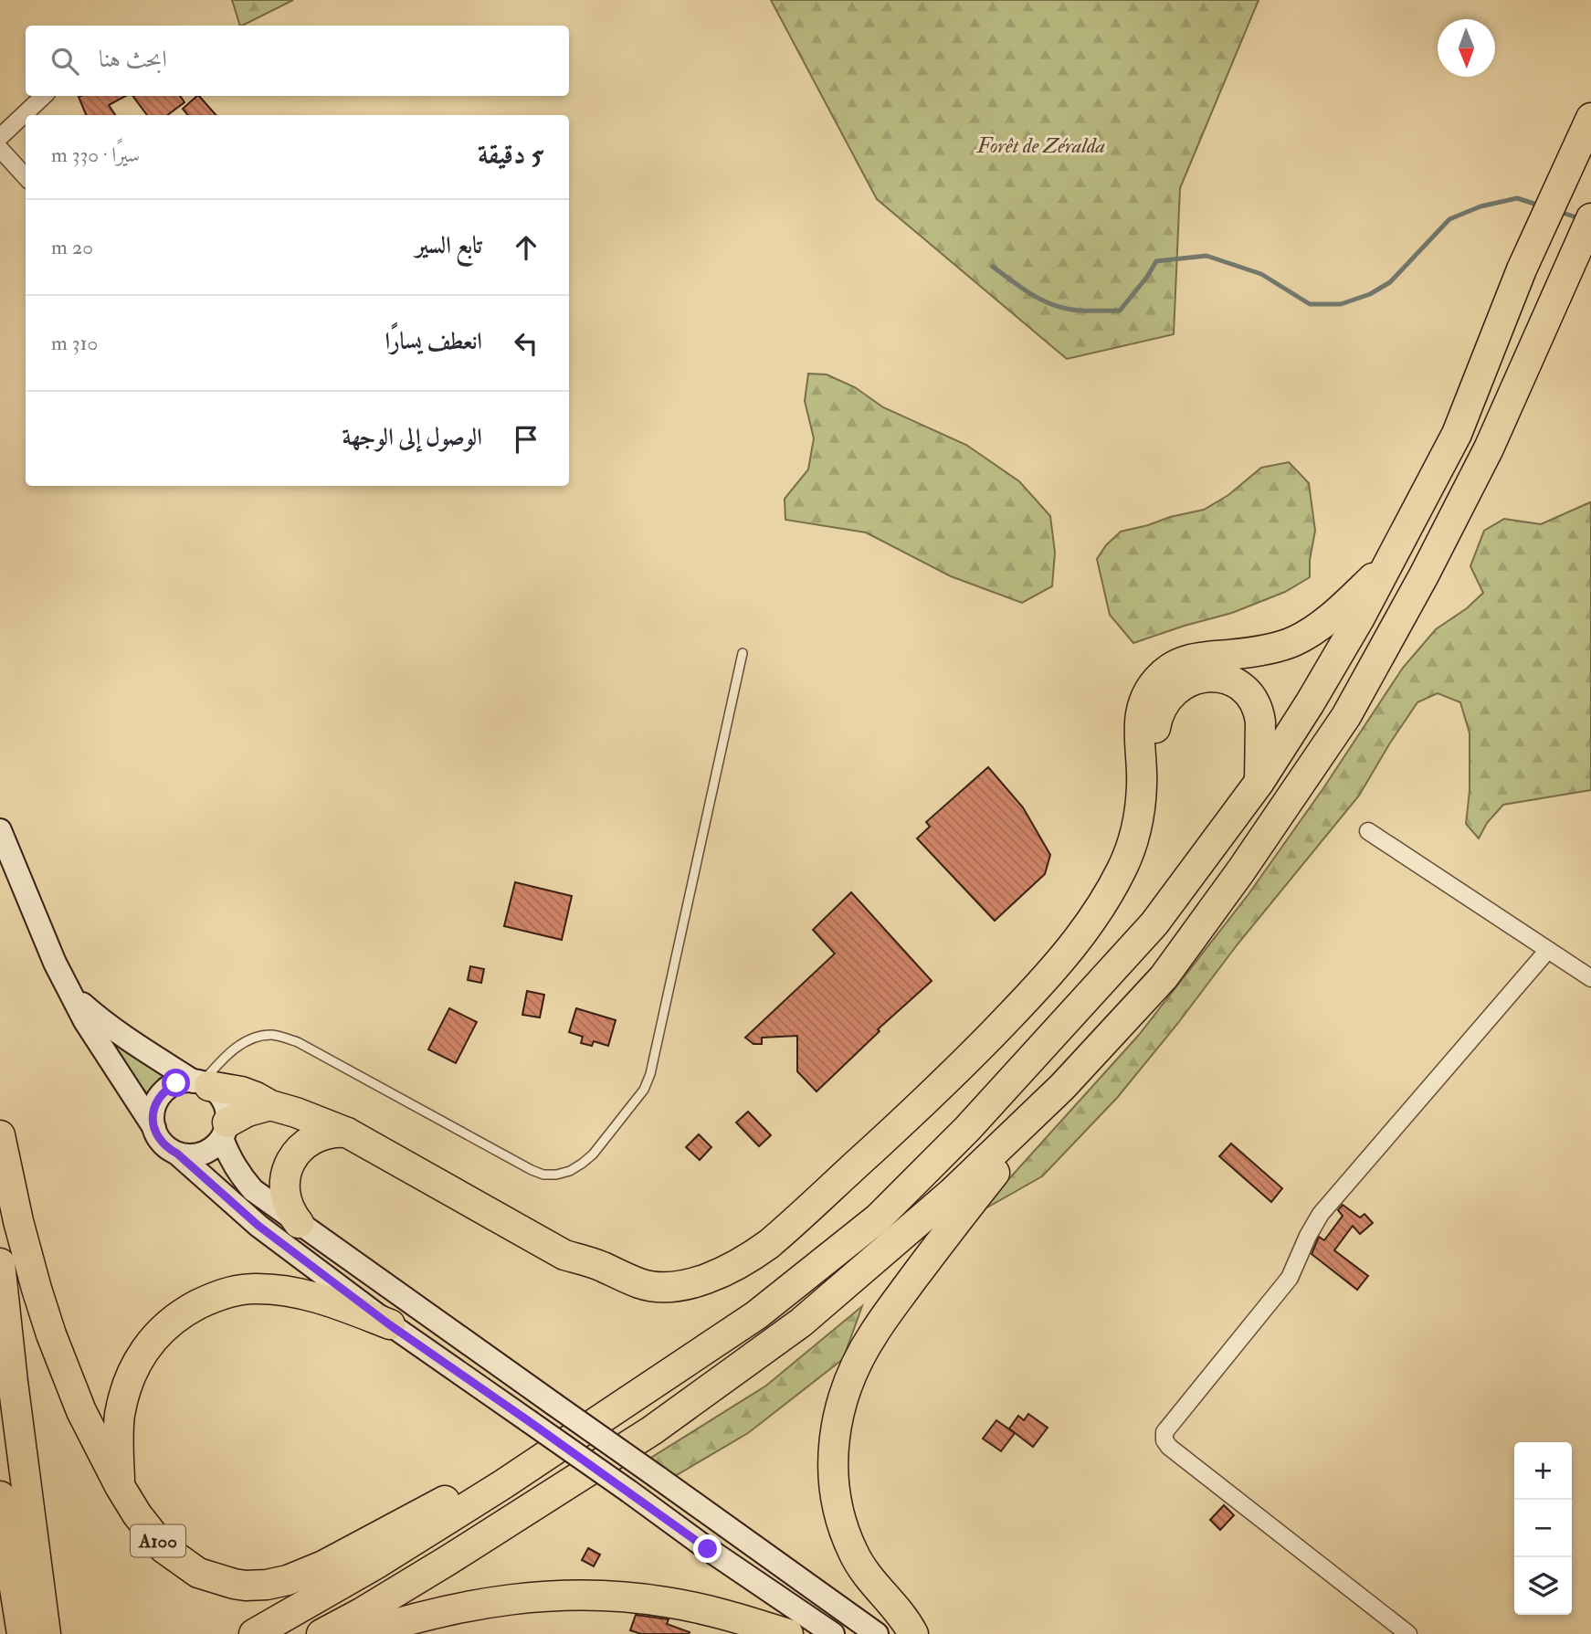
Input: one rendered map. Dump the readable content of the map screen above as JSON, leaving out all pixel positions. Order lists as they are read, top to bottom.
{
  "streets": {
    "highway": ["A100"]
  },
  "parks": ["Forêt de Zéralda"],
  "north": "bottom",
  "page": {
    "search": "ابحث هنا",
    "heading": ["5 دقيقة", "سيرًا · 330 m"],
    "list": [
      ["تابع السير", "20 m"],
      ["انعطف يسارًا", "310 m"],
      "الوصول إلى الوجهة"
    ],
    "map_buttons": ["+", "−"]
  }
}
